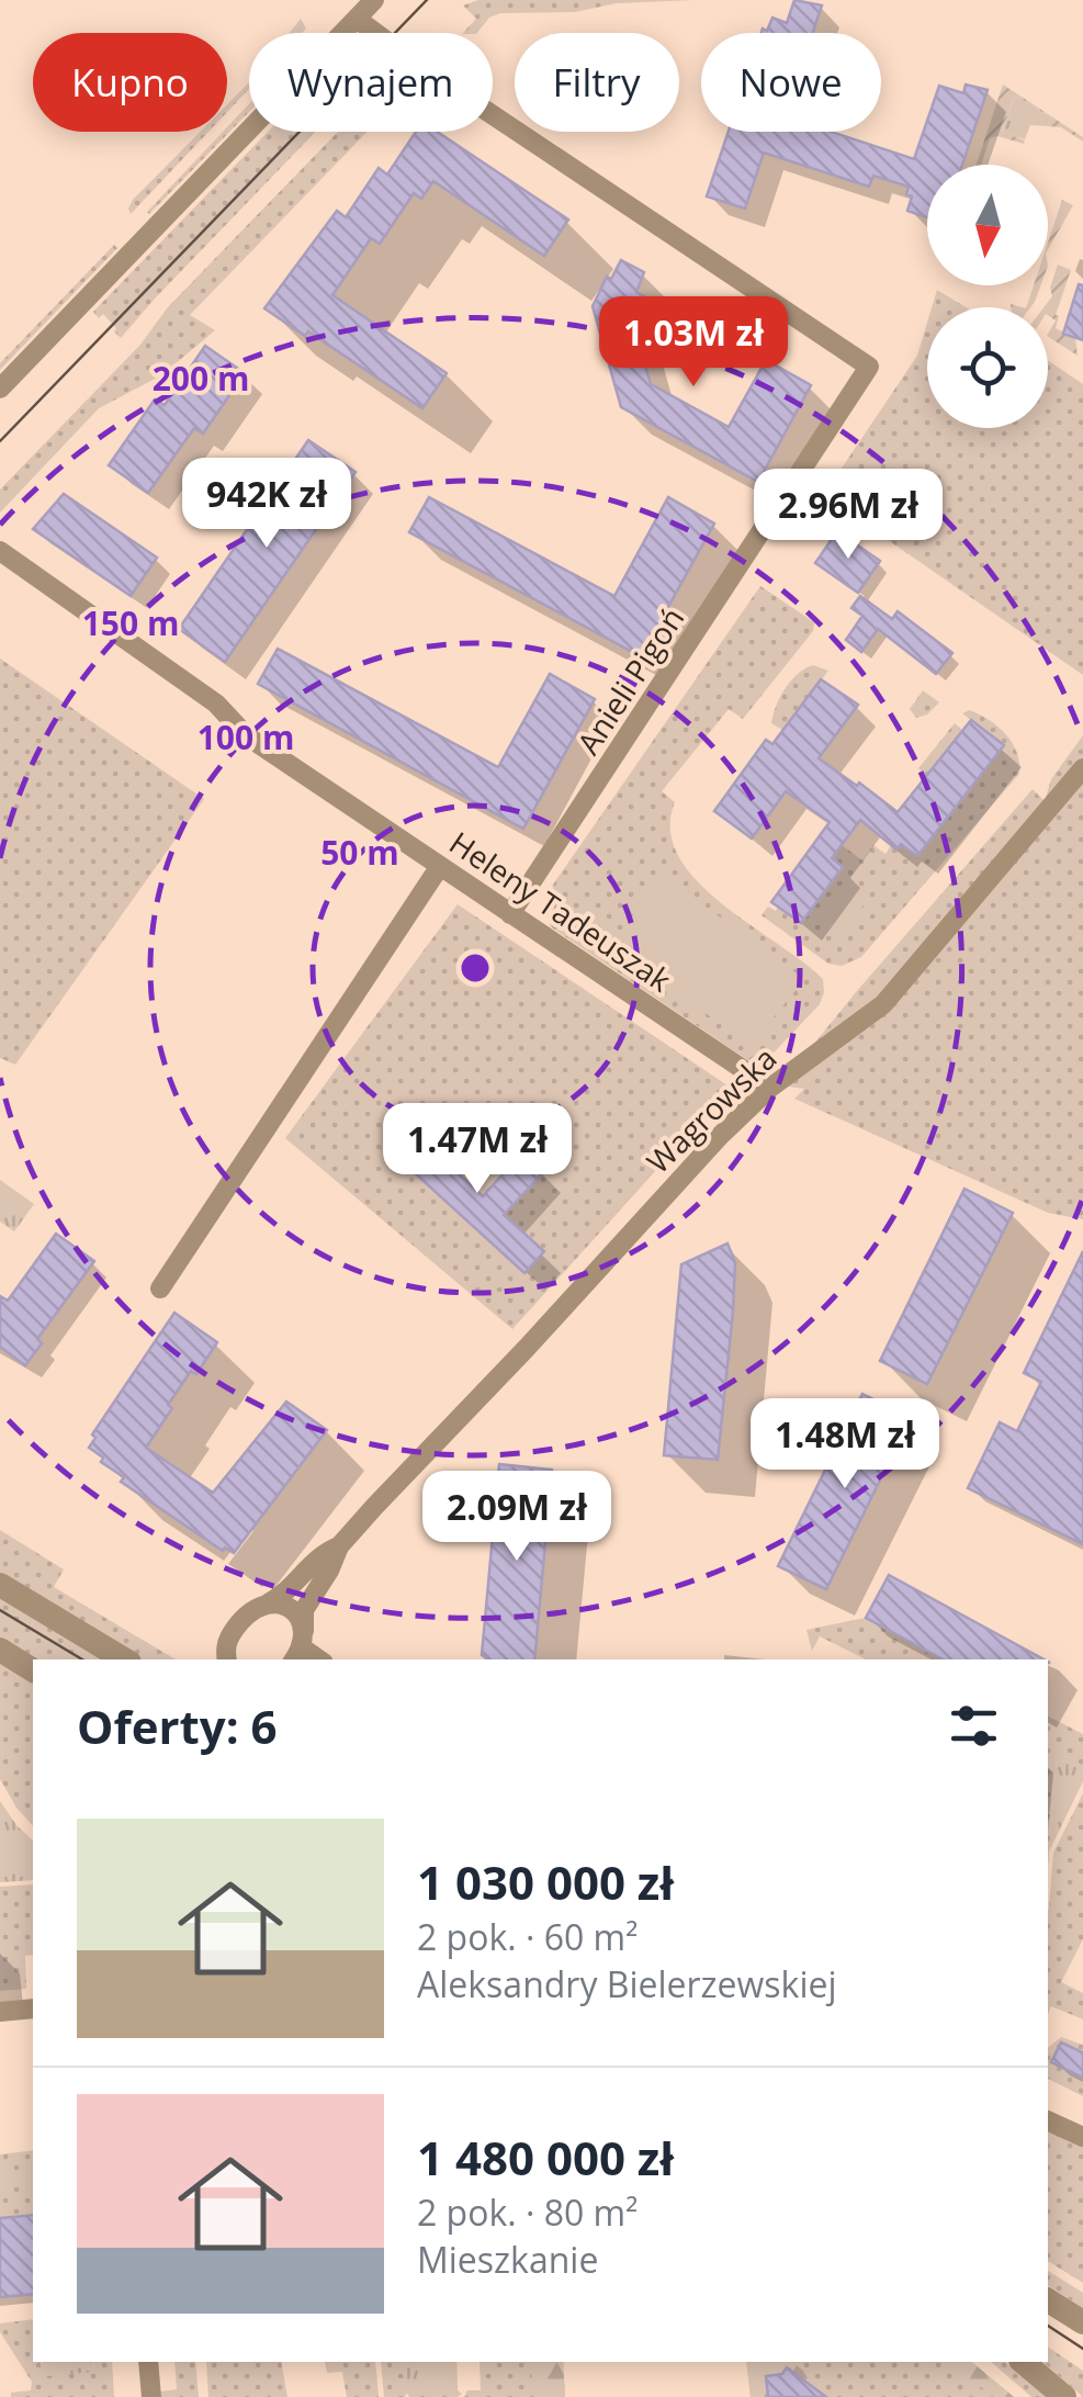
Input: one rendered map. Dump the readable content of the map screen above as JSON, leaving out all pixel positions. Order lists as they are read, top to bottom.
{
  "streets": {
    "street": ["Anieli Pigoń", "Heleny Tadeuszak", "Wagrowska"]
  },
  "crossings": [
    ["Anieli Pigoń", "Heleny Tadeuszak"],
    ["Heleny Tadeuszak", "Wagrowska"]
  ],
  "north": "bottom",
  "page": {
    "chip": [
      "Kupno",
      "Wynajem",
      "Filtry",
      "Nowe"
    ],
    "price": [
      "1.03M zł",
      "942K zł",
      "2.96M zł",
      "1.47M zł",
      "1.48M zł",
      "2.09M zł"
    ],
    "heading": "Oferty: 6",
    "list": [
      {
        "name": "1 030 000 zł",
        "note": "2 pok. · 60 m² · Aleksandry Bielerzewskiej"
      },
      {
        "name": "1 480 000 zł",
        "note": "2 pok. · 80 m² · Mieszkanie"
      }
    ]
  },
  "rings": [
    "200 m",
    "150 m",
    "100 m",
    "50 m"
  ]
}
